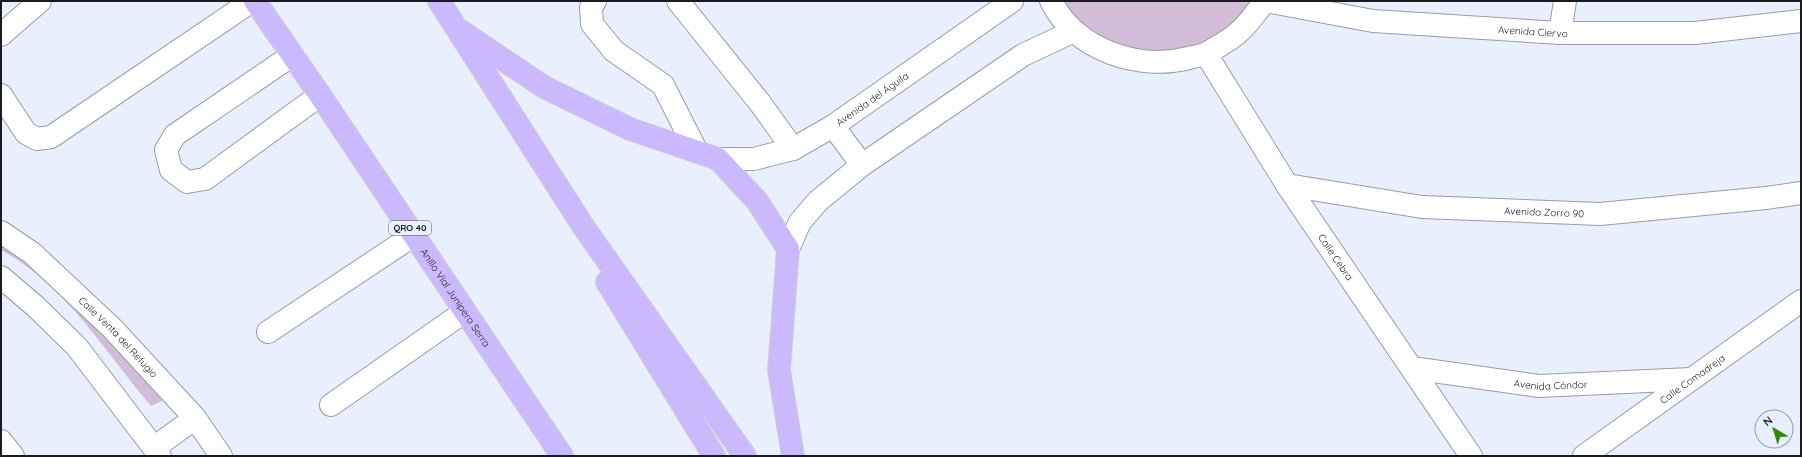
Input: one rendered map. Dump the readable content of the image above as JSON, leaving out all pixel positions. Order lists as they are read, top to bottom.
{
  "streets": {
    "highway": ["QRO 40", "Anillo Vial Junípero Serra"],
    "street": [
      "Avenida Ciervo",
      "Avenida del Águila",
      "Avenida Zorro 90",
      "Calle Cebra",
      "Calle Venta del Refugio",
      "Calle Comadreja",
      "Avenida Cóndor"
    ]
  },
  "crossings": [
    ["Avenida Zorro 90", "Calle Cebra"],
    ["Calle Cebra", "Avenida Cóndor"],
    ["Calle Comadreja", "Avenida Cóndor"]
  ],
  "north": "top left"
}
